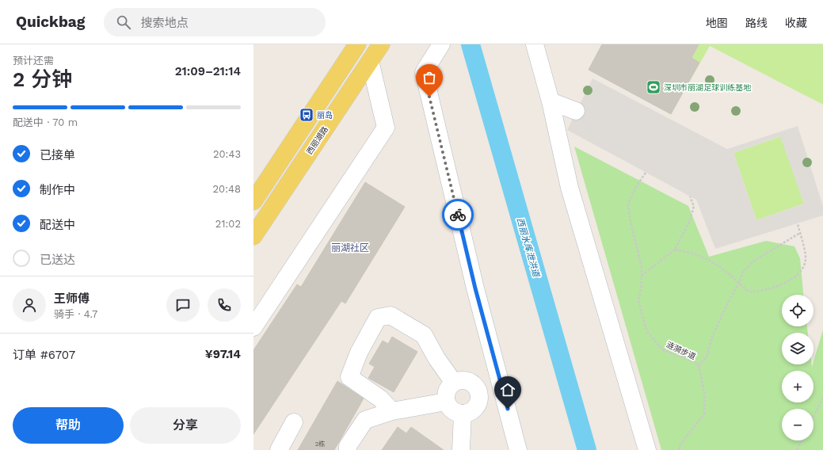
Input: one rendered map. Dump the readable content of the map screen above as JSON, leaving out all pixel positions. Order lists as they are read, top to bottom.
{
  "streets": {
    "main road": ["西丽湖路"],
    "path": ["涟漪步道"]
  },
  "districts": ["丽湖社区"],
  "water": ["西丽水库泄洪道"],
  "places": {
    "sports": ["深圳市丽湖足球训练基地"],
    "bus stop": ["丽岛"]
  },
  "house_numbers": ["2栋"],
  "page": {
    "header": "Quickbag",
    "search": "搜索地点",
    "nav": ["地图", "路线", "收藏"],
    "heading": ["2 分钟", "预计还需", "21:09–21:14"],
    "panel": [
      "王师傅",
      "骑手 · 4.7",
      "订单 #6707",
      "¥97.14"
    ],
    "bar": "配送中 · 70 m",
    "list": [
      ["已接单", "20:43"],
      ["制作中", "20:48"],
      ["配送中", "21:02"],
      "已送达"
    ],
    "map_buttons": ["+", "−"],
    "buttons": ["帮助", "分享"]
  }
}
